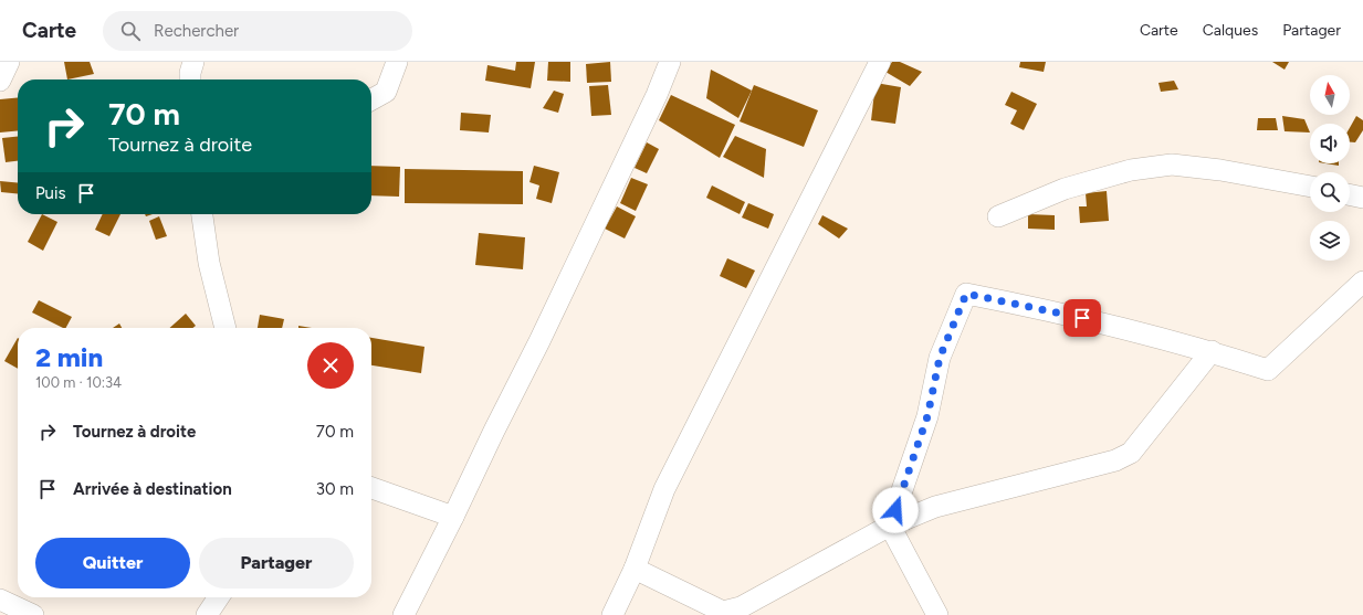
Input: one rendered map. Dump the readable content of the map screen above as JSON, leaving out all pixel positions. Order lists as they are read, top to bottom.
{
  "north": "top",
  "page": {
    "header": "Carte",
    "search": "Rechercher",
    "nav": ["Carte", "Calques", "Partager"],
    "turn": ["70 m", "Tournez à droite"],
    "then": "Puis",
    "heading": ["2 min", "100 m · 10:34"],
    "list": [
      {
        "name": "Tournez à droite",
        "value": "70 m"
      },
      {
        "name": "Arrivée à destination",
        "value": "30 m"
      }
    ],
    "buttons": ["Quitter", "Partager"]
  }
}
